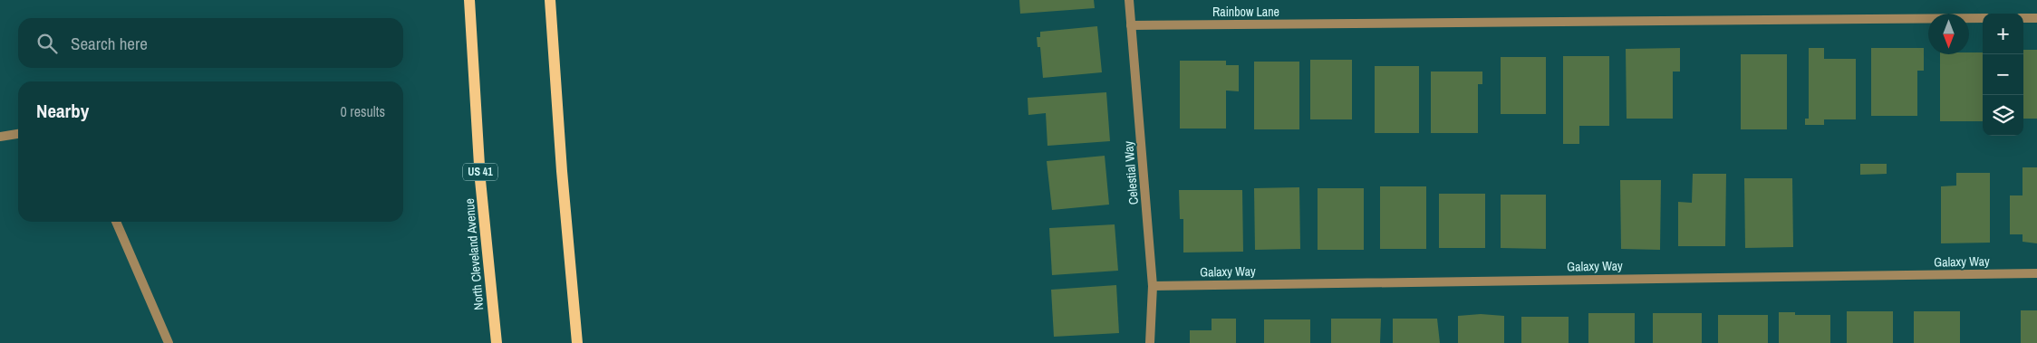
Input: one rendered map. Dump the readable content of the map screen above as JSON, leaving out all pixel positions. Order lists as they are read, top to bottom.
{
  "streets": {
    "main road": ["US 41", "North Cleveland Avenue"],
    "street": ["Rainbow Lane", "Celestial Way", "Galaxy Way"]
  },
  "crossings": [
    ["Rainbow Lane", "Celestial Way"],
    ["Celestial Way", "Galaxy Way"]
  ],
  "north": "bottom",
  "page": {
    "map_buttons": ["+", "−"],
    "search": "Search here",
    "heading": ["Nearby", "0 results"]
  }
}
